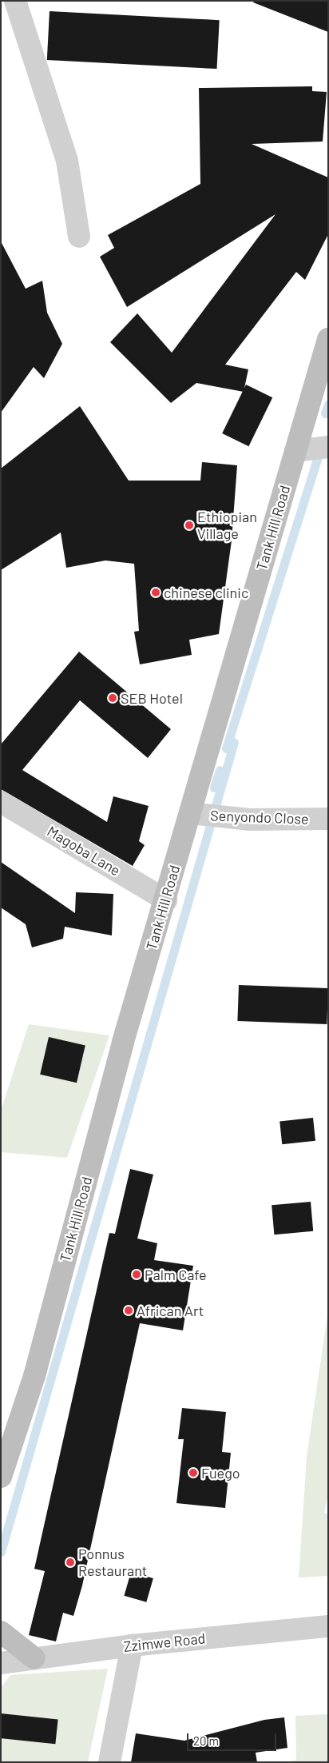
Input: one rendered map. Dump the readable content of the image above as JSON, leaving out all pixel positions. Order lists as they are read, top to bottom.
{
  "streets": {
    "street": [
      "Tank Hill Road",
      "Senyondo Close",
      "Magoba Lane",
      "Zzimwe Road"
    ]
  },
  "crossings": [
    ["Tank Hill Road", "Senyondo Close"],
    ["Tank Hill Road", "Magoba Lane"]
  ],
  "places": [
    "Ethiopian Village",
    "chinese clinic",
    "SEB Hotel",
    "Palm Cafe",
    "African Art",
    "Fuego",
    "Ponnus Restaurant"
  ],
  "scale_bar": "20 m"
}
